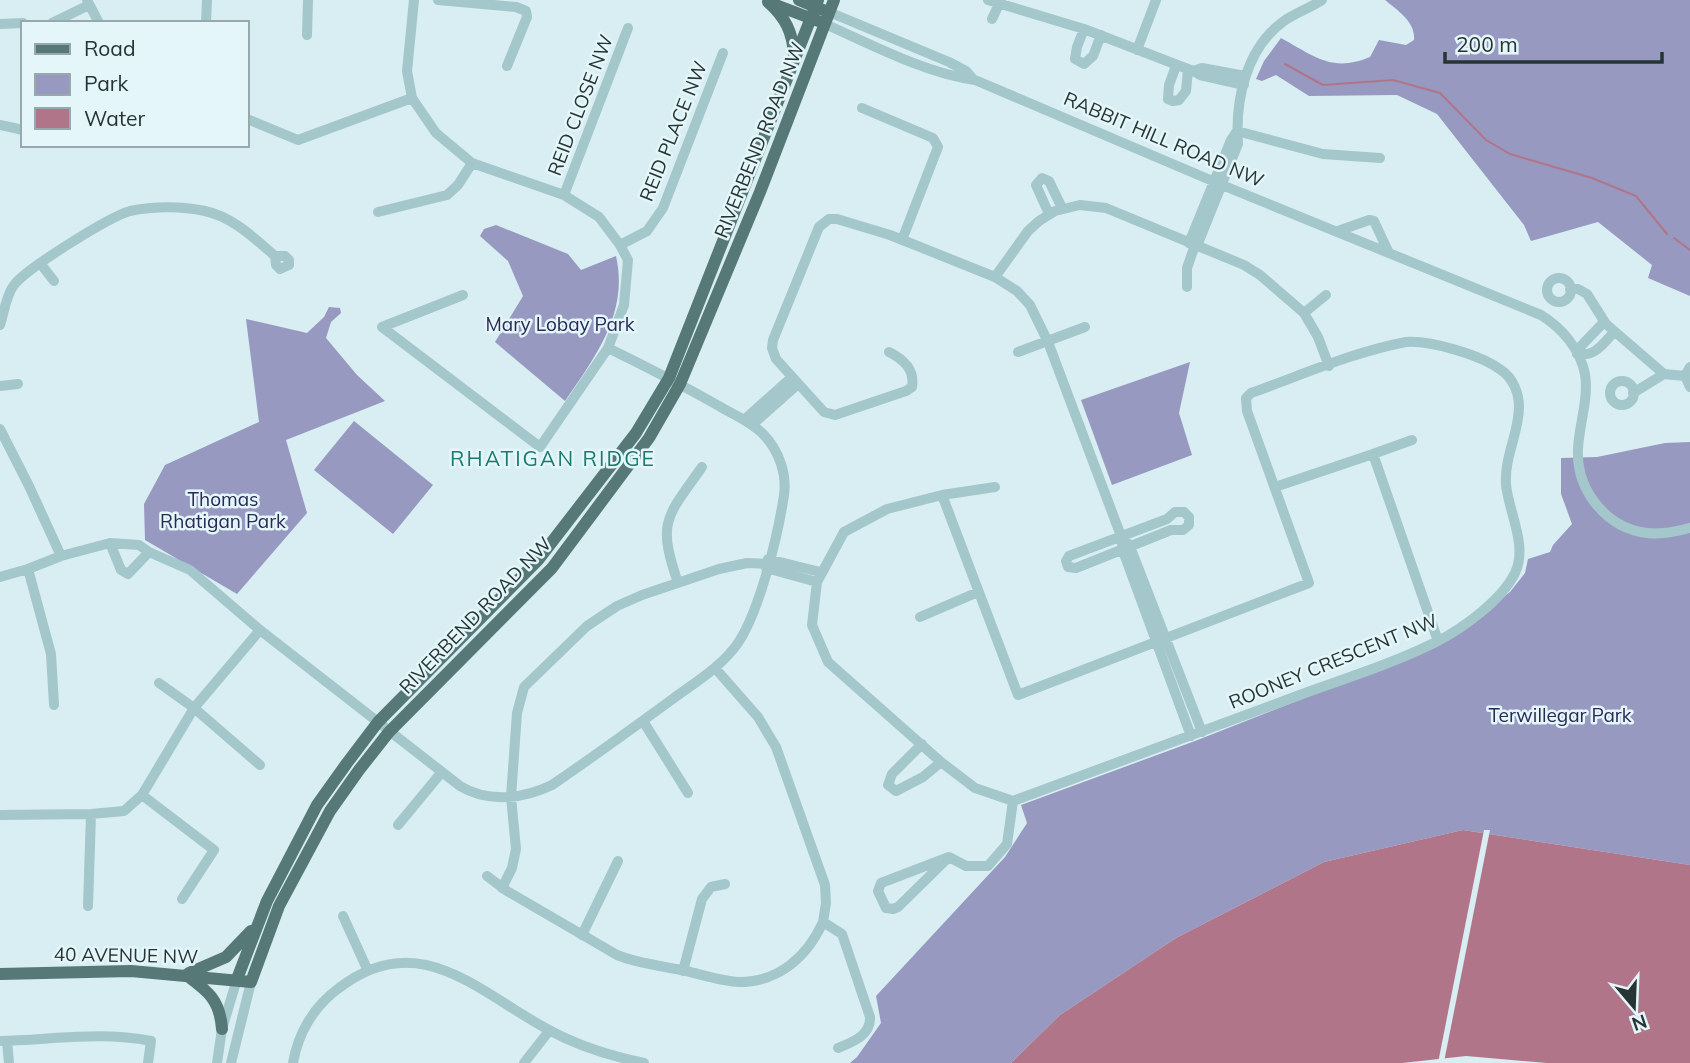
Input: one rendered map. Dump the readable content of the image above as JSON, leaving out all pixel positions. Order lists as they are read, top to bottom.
{
  "streets": {
    "main road": ["RABBIT HILL ROAD NW", "RIVERBEND ROAD NW", "40 AVENUE NW"],
    "street": ["REID CLOSE NW", "REID PLACE NW", "ROONEY CRESCENT NW"]
  },
  "crossings": [
    ["RABBIT HILL ROAD NW", "RIVERBEND ROAD NW"],
    ["RIVERBEND ROAD NW", "40 AVENUE NW"]
  ],
  "districts": ["RHATIGAN RIDGE"],
  "parks": ["Mary Lobay Park", "Thomas Rhatigan Park", "Terwillegar Park"],
  "legend": ["Road", "Park", "Water"],
  "scale_bar": "200 m",
  "north": "bottom"
}
